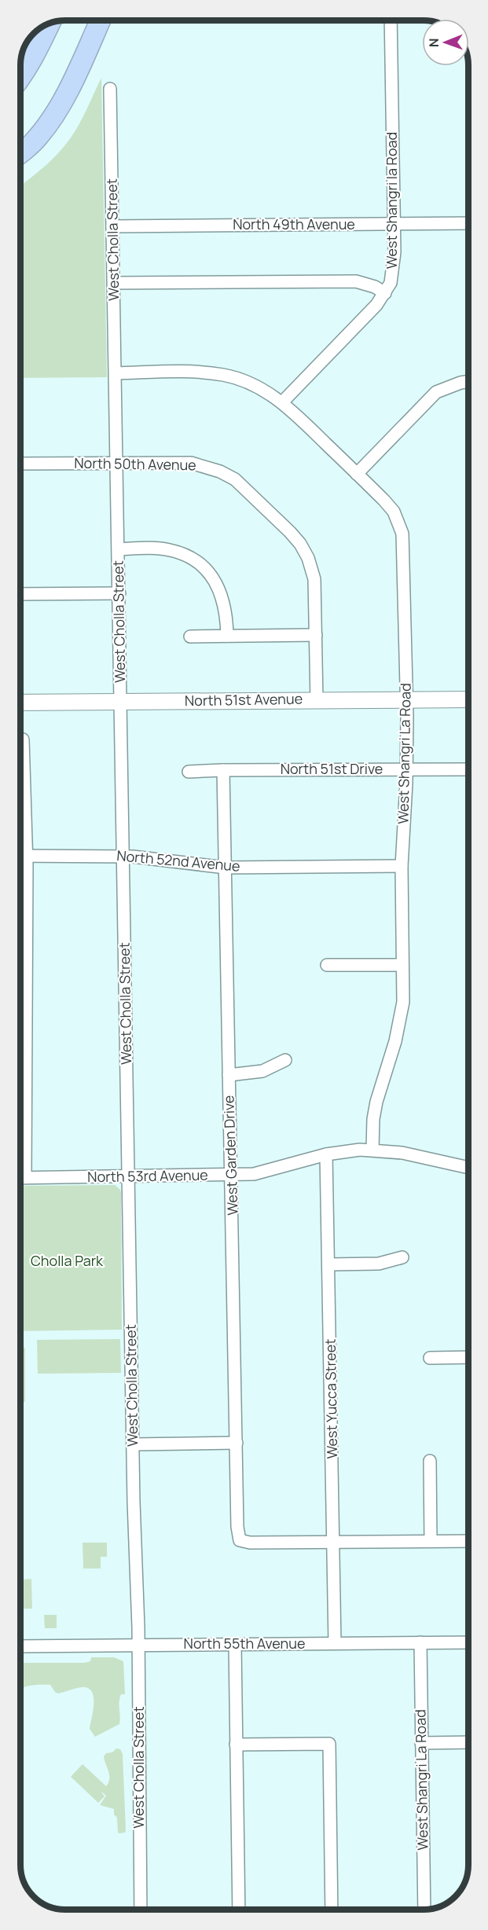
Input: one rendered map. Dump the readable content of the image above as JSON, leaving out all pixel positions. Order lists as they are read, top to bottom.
{
  "streets": {
    "main road": ["North 51st Avenue"],
    "street": [
      "West Shangri la Road",
      "North 49th Avenue",
      "West Cholla Street",
      "North 50th Avenue",
      "West Shangri La Road",
      "North 51st Drive",
      "North 52nd Avenue",
      "West Garden Drive",
      "North 53rd Avenue",
      "West Yucca Street",
      "North 55th Avenue"
    ]
  },
  "crossings": [
    ["West Shangri la Road", "North 49th Avenue"],
    ["West Shangri la Road", "West Shangri La Road"],
    ["North 49th Avenue", "West Cholla Street"],
    ["West Cholla Street", "North 50th Avenue"],
    ["West Cholla Street", "North 51st Avenue"],
    ["West Cholla Street", "West Shangri La Road"],
    ["West Cholla Street", "North 52nd Avenue"],
    ["West Cholla Street", "North 53rd Avenue"],
    ["West Cholla Street", "North 55th Avenue"],
    ["North 51st Avenue", "West Shangri La Road"],
    ["West Shangri La Road", "North 51st Drive"],
    ["West Shangri La Road", "North 52nd Avenue"],
    ["West Shangri La Road", "North 53rd Avenue"],
    ["West Shangri La Road", "North 55th Avenue"],
    ["North 51st Drive", "West Garden Drive"],
    ["North 52nd Avenue", "West Garden Drive"],
    ["West Garden Drive", "North 53rd Avenue"],
    ["West Garden Drive", "West Yucca Street"],
    ["North 53rd Avenue", "West Yucca Street"],
    ["West Yucca Street", "North 55th Avenue"]
  ],
  "parks": ["Cholla Park"],
  "north": "left"
}
